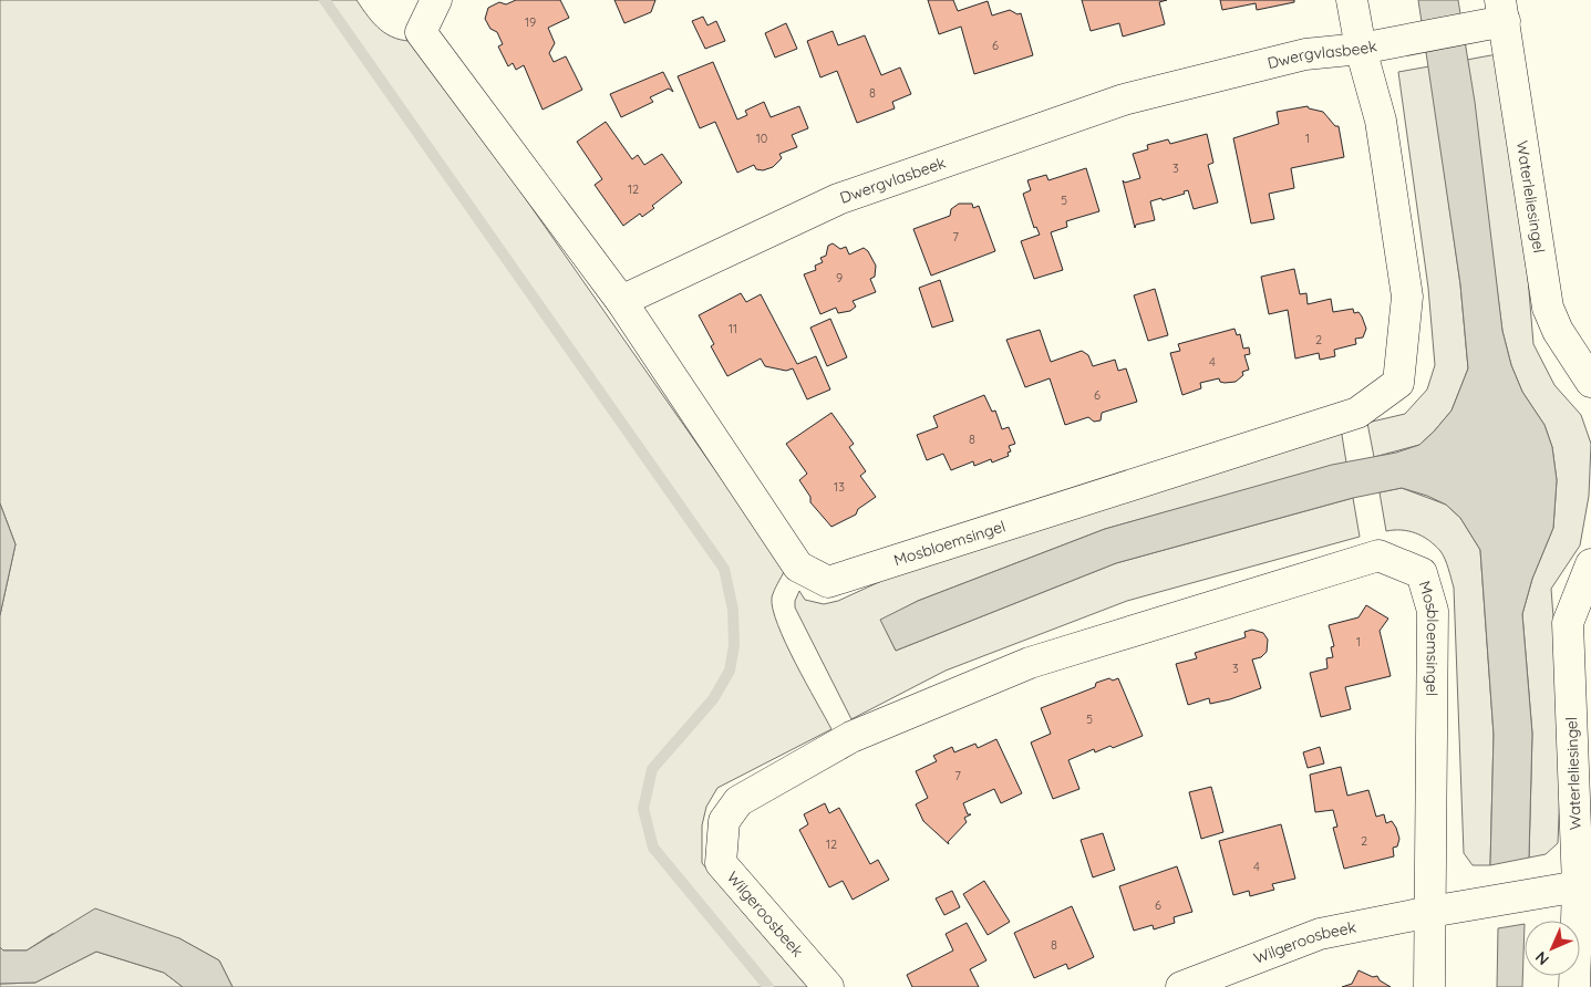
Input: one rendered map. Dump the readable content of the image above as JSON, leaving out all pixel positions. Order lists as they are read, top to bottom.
{
  "streets": {
    "street": [
      "Dwergvlasbeek",
      "Waterleliesingel",
      "Mosbloemsingel",
      "Wilgeroosbeek"
    ]
  },
  "crossings": [
    ["Dwergvlasbeek", "Waterleliesingel"],
    ["Dwergvlasbeek", "Mosbloemsingel"],
    ["Waterleliesingel", "Wilgeroosbeek"],
    ["Mosbloemsingel", "Wilgeroosbeek"]
  ],
  "house_numbers": [
    "19",
    "6",
    "8",
    "10",
    "1",
    "3",
    "12",
    "5",
    "7",
    "9",
    "11",
    "2",
    "4",
    "6",
    "8",
    "13",
    "1",
    "3",
    "5",
    "7",
    "2",
    "12",
    "4",
    "6",
    "8"
  ],
  "north": "bottom left"
}
